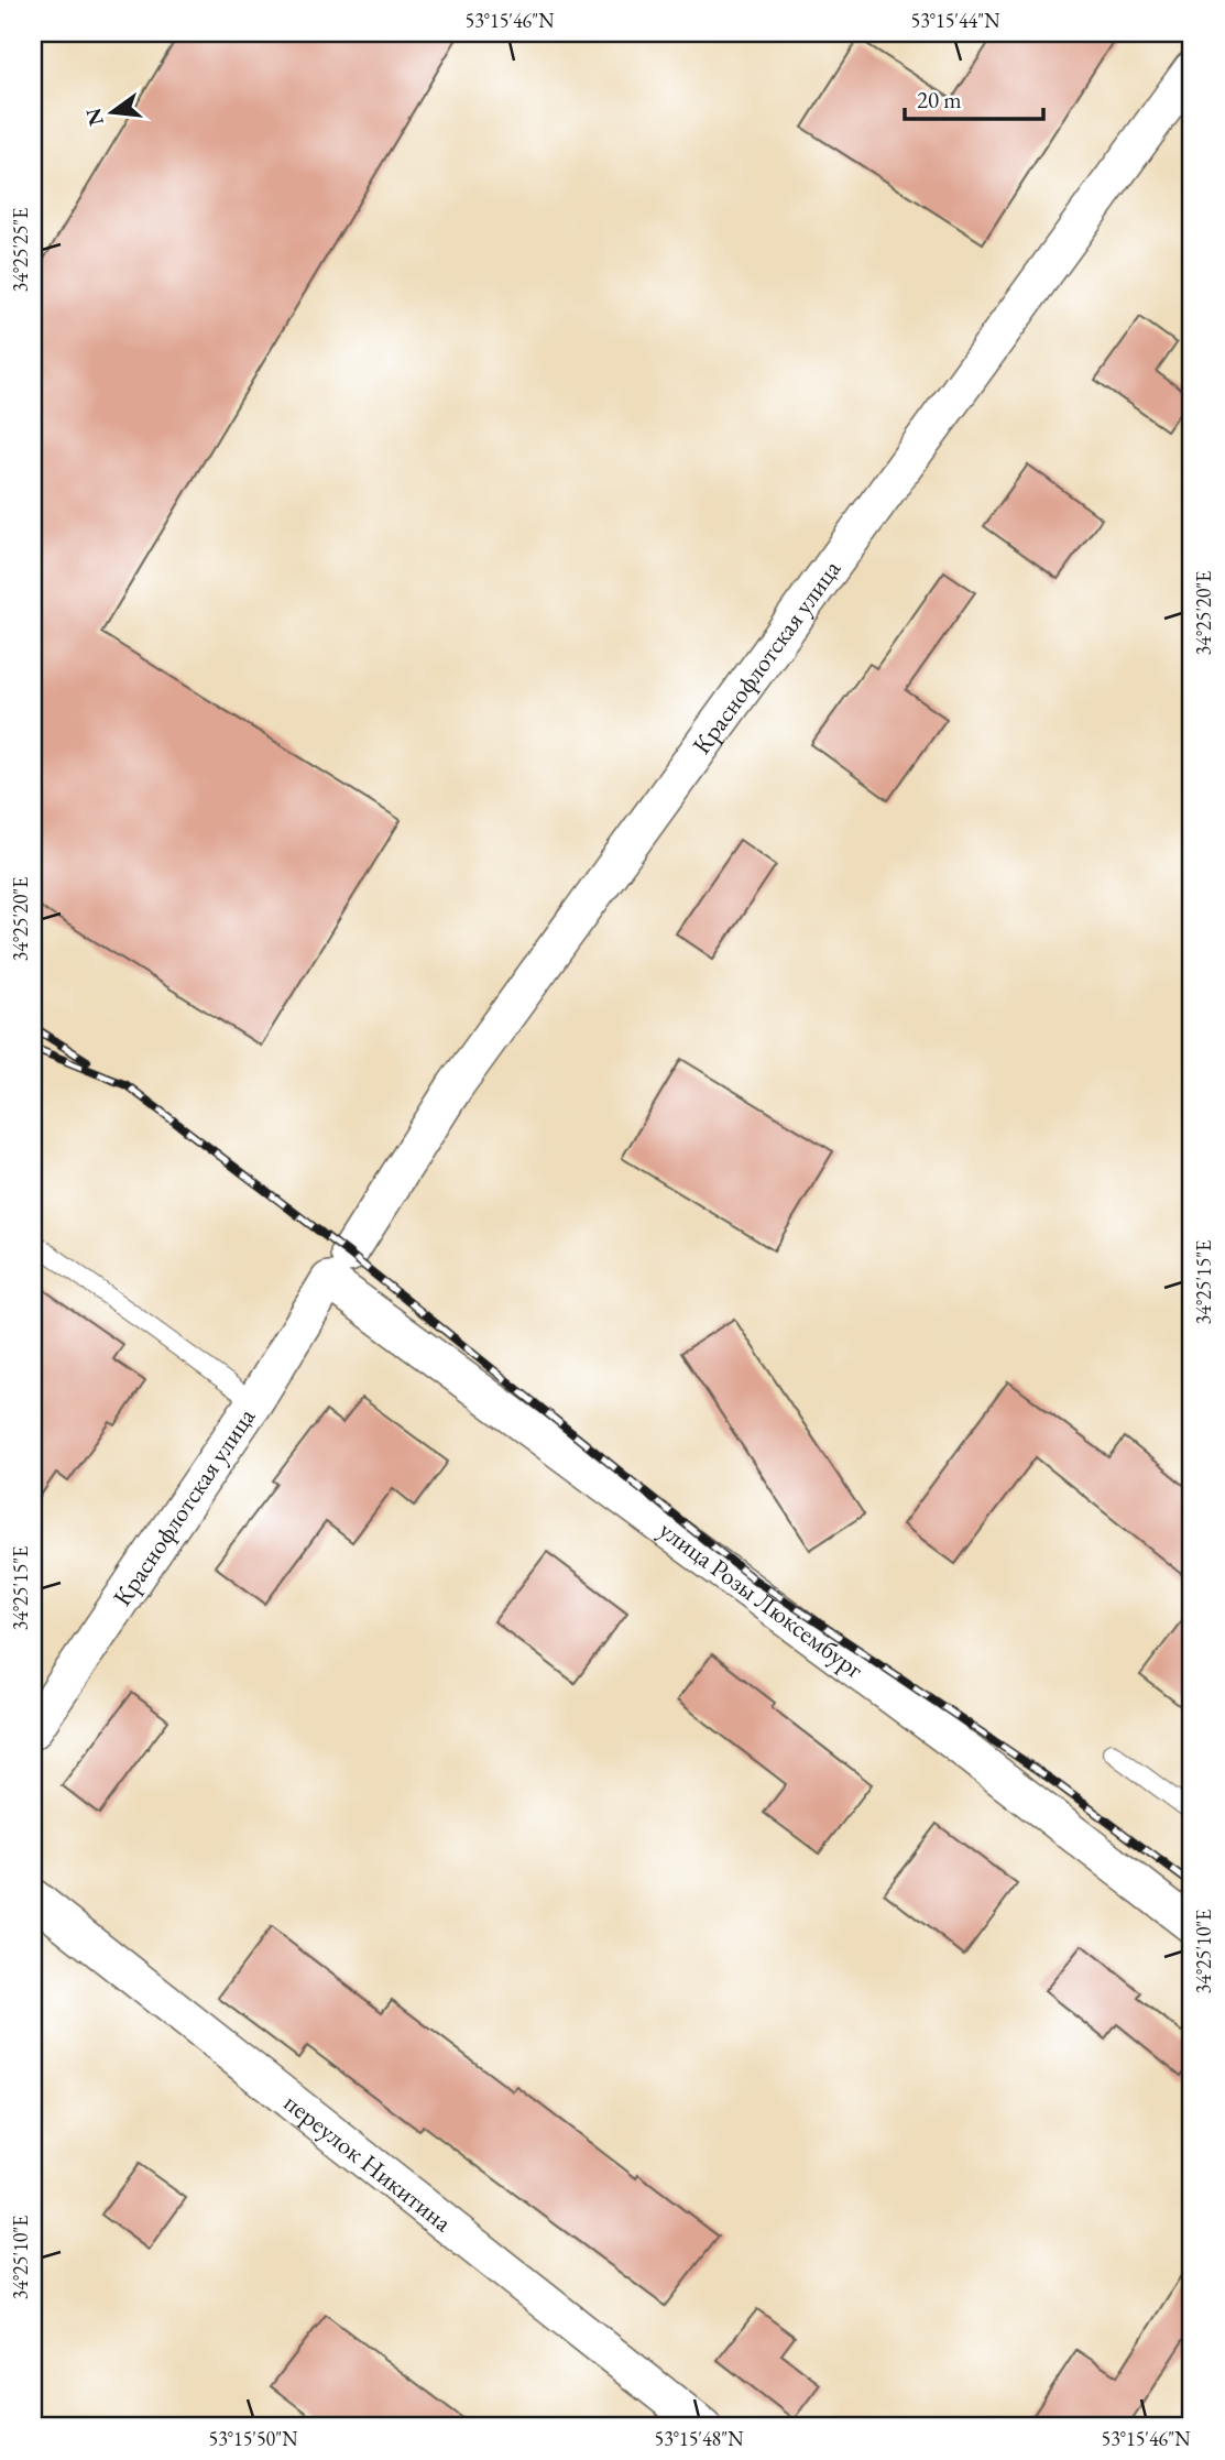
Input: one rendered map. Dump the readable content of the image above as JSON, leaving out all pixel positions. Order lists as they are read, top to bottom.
{
  "streets": {
    "street": ["Краснофлотская улица", "улица Розы Люксембург", "переулок Никитина"]
  },
  "crossings": [
    ["Краснофлотская улица", "улица Розы Люксембург"]
  ],
  "scale_bar": "20 m",
  "north": "left",
  "coordinates": [
    "53°15'46\"N",
    "53°15'44\"N",
    "34°25'25\"E",
    "34°25'20\"E",
    "34°25'15\"E",
    "34°25'10\"E",
    "53°15'50\"N",
    "53°15'48\"N"
  ]
}
